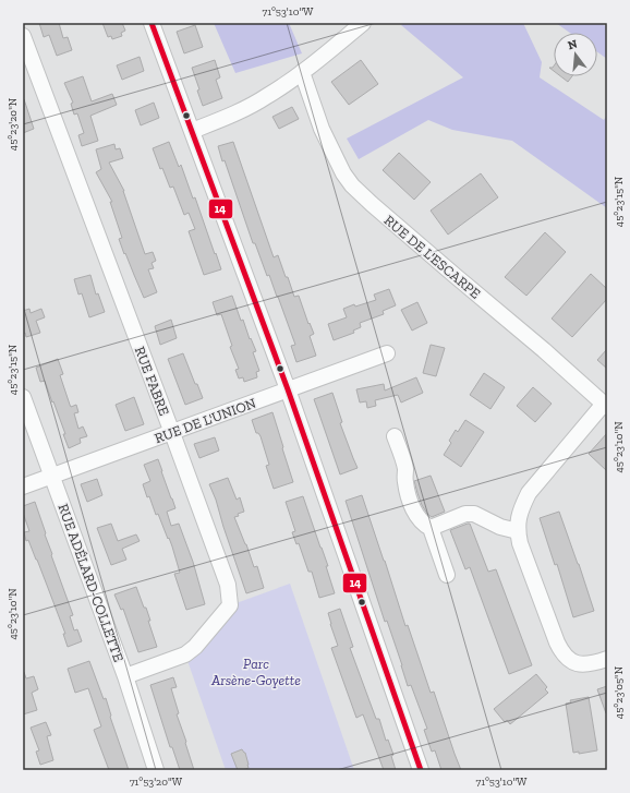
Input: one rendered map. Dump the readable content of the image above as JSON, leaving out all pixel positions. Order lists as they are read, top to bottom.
{
  "streets": {
    "street": [
      "RUE DE L'ESCARPE",
      "RUE FABRE",
      "RUE DE L'UNION",
      "RUE ADÉLARD-COLLETTE"
    ]
  },
  "crossings": [
    ["RUE FABRE", "RUE DE L'UNION"],
    ["RUE FABRE", "RUE ADÉLARD-COLLETTE"],
    ["RUE DE L'UNION", "RUE ADÉLARD-COLLETTE"]
  ],
  "parks": ["Parc Arsène-Goyette"],
  "lines": ["transit line 14"],
  "north": "top",
  "coordinates": [
    "71°53'10\"W",
    "45°23'20\"N",
    "45°23'15\"N",
    "45°23'10\"N",
    "45°23'05\"N",
    "71°53'20\"W"
  ]
}
